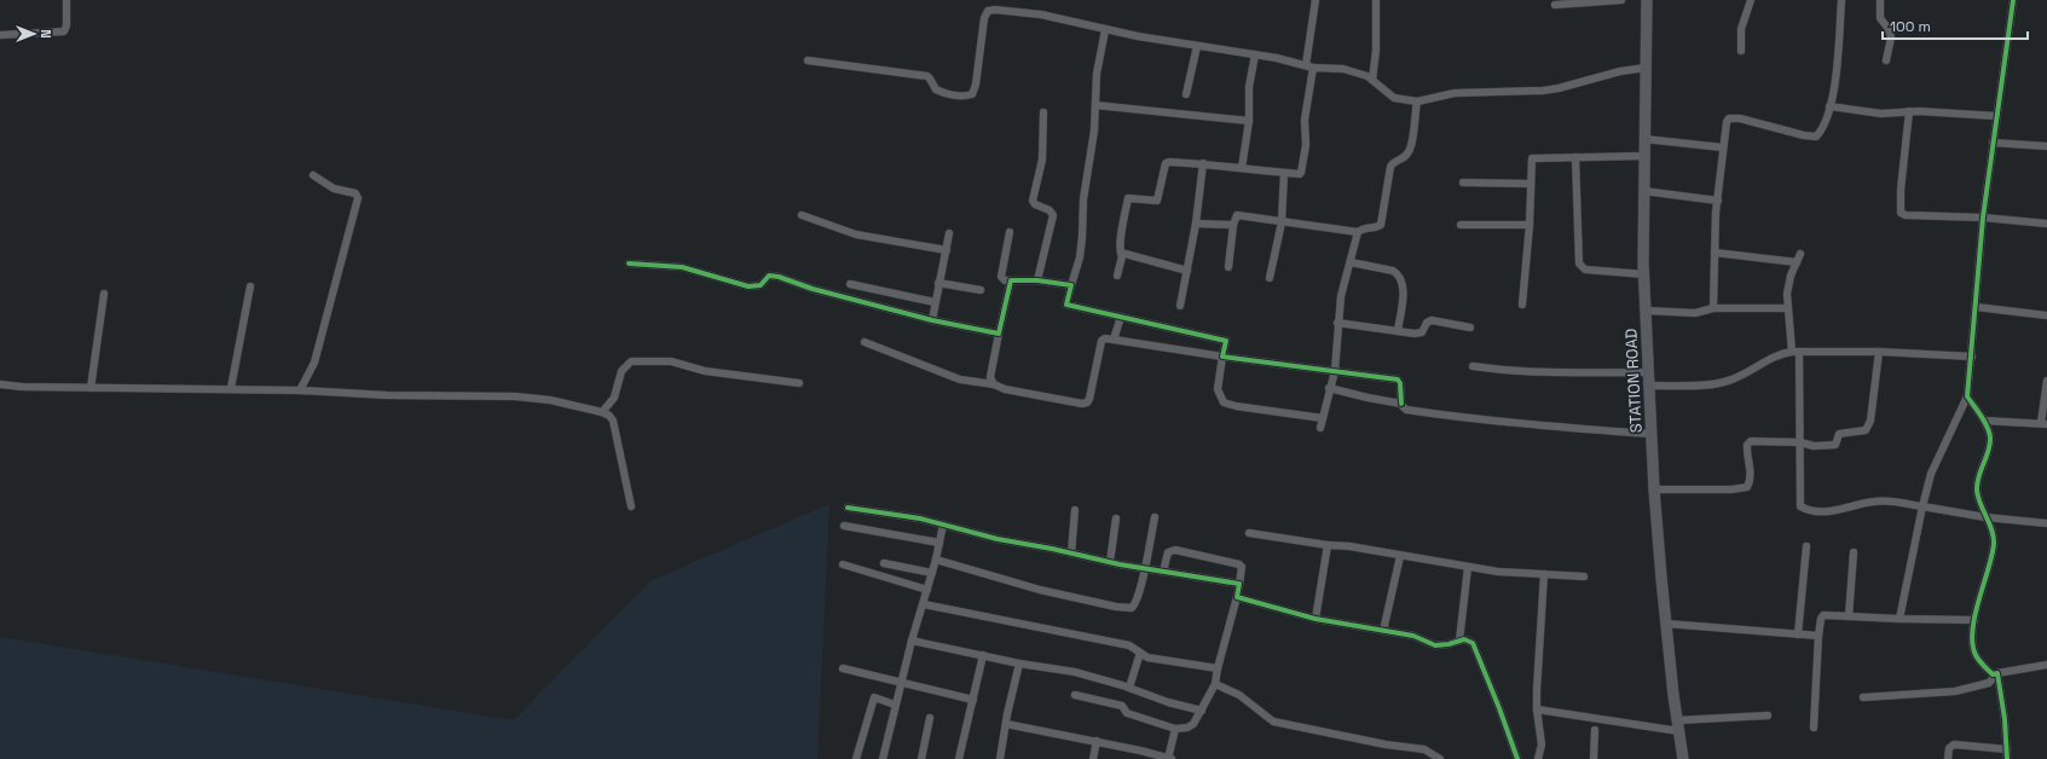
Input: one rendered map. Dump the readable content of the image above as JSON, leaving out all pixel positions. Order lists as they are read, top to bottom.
{
  "streets": {
    "main road": ["STATION ROAD"]
  },
  "scale_bar": "100 m",
  "north": "right"
}
